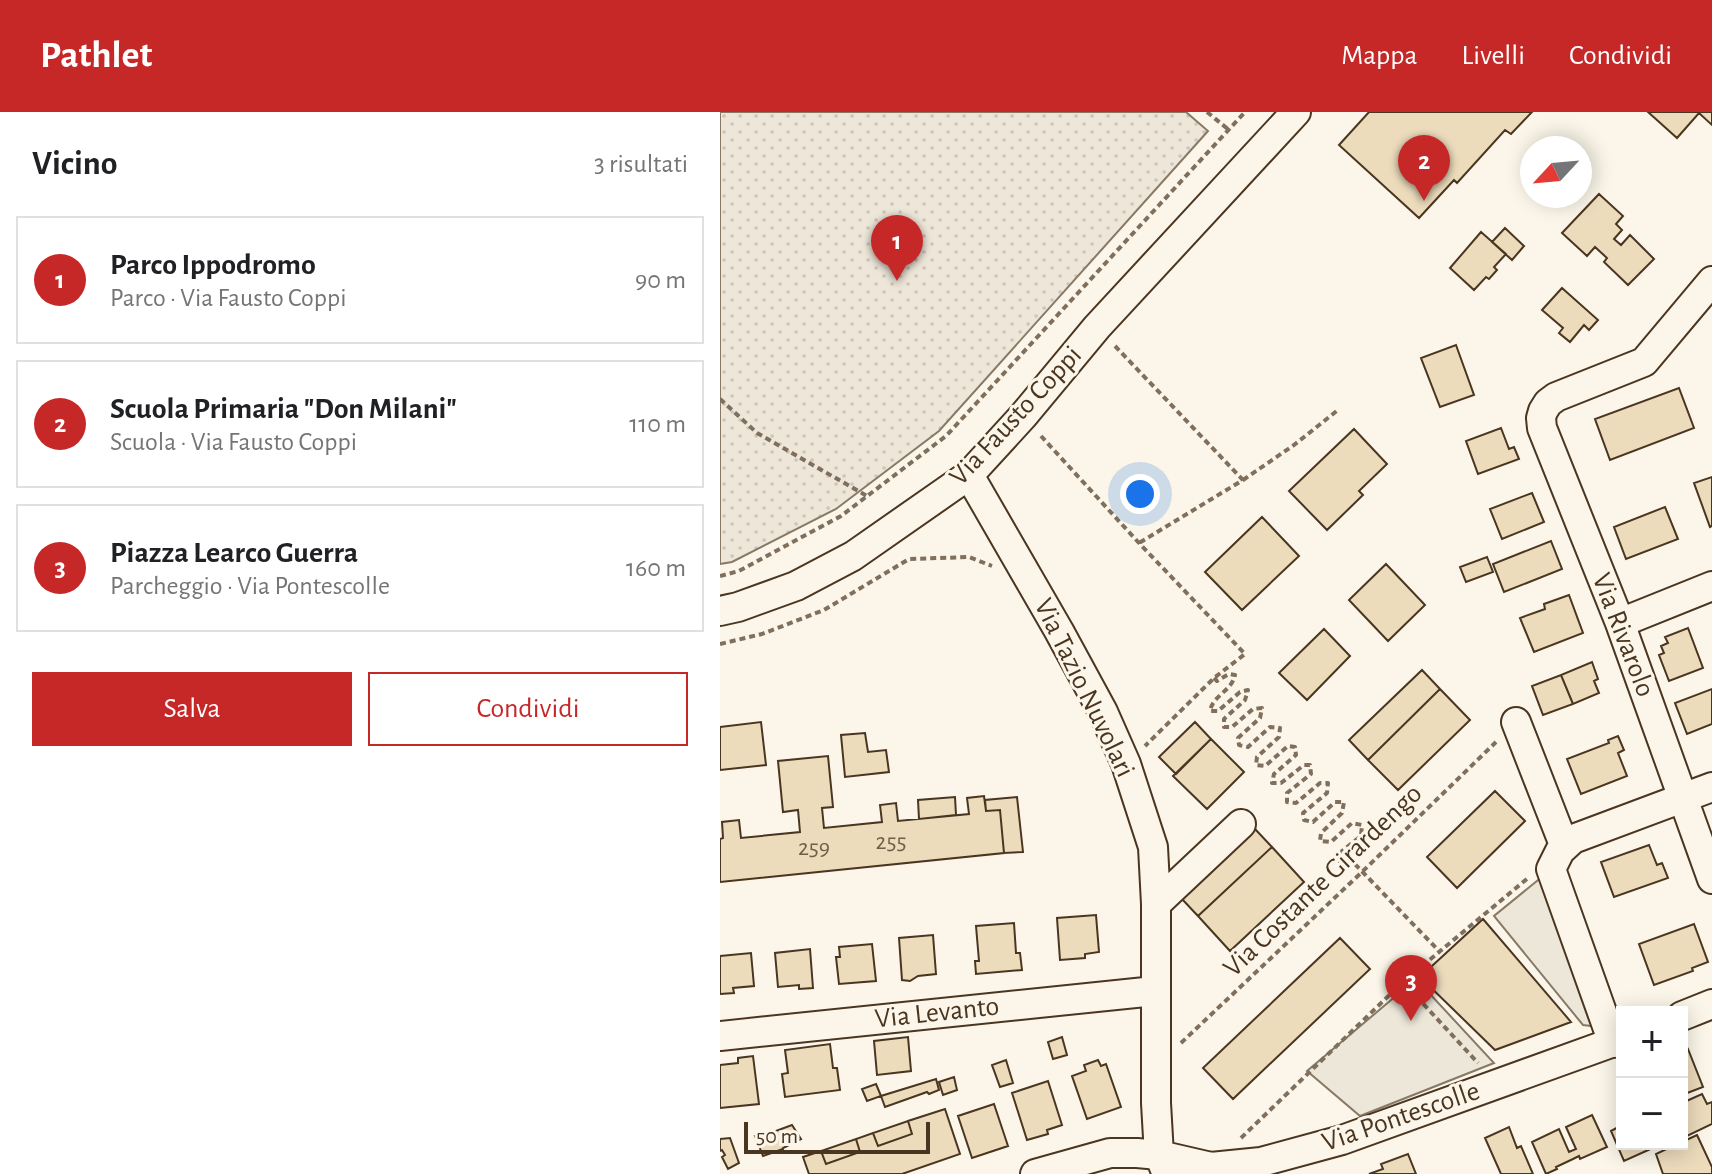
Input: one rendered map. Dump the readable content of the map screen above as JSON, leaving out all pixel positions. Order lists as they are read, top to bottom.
{
  "streets": {
    "street": [
      "Via Fausto Coppi",
      "Via Rivarolo",
      "Via Tazio Nuvolari",
      "Via Levanto",
      "Via Pontescolle"
    ],
    "path": ["Via Costante Girardengo"]
  },
  "crossings": [
    ["Via Fausto Coppi", "Via Tazio Nuvolari"],
    ["Via Tazio Nuvolari", "Via Costante Girardengo"],
    ["Via Tazio Nuvolari", "Via Levanto"],
    ["Via Tazio Nuvolari", "Via Pontescolle"]
  ],
  "house_numbers": ["255", "259"],
  "scale_bar": "50 m",
  "north": "bottom left",
  "page": {
    "header": "Pathlet",
    "nav": ["Mappa", "Livelli", "Condividi"],
    "heading": ["Vicino", "3 risultati"],
    "pins": ["2", "1", "3"],
    "list": [
      {
        "mark": "1",
        "name": "Parco Ippodromo",
        "note": "Parco · Via Fausto Coppi",
        "value": "90 m"
      },
      {
        "mark": "2",
        "name": "Scuola Primaria \"Don Milani\"",
        "note": "Scuola · Via Fausto Coppi",
        "value": "110 m"
      },
      {
        "mark": "3",
        "name": "Piazza Learco Guerra",
        "note": "Parcheggio · Via Pontescolle",
        "value": "160 m"
      }
    ],
    "buttons": ["Salva", "Condividi"],
    "map_buttons": ["+", "−"],
    "scale": "50 m"
  }
}
